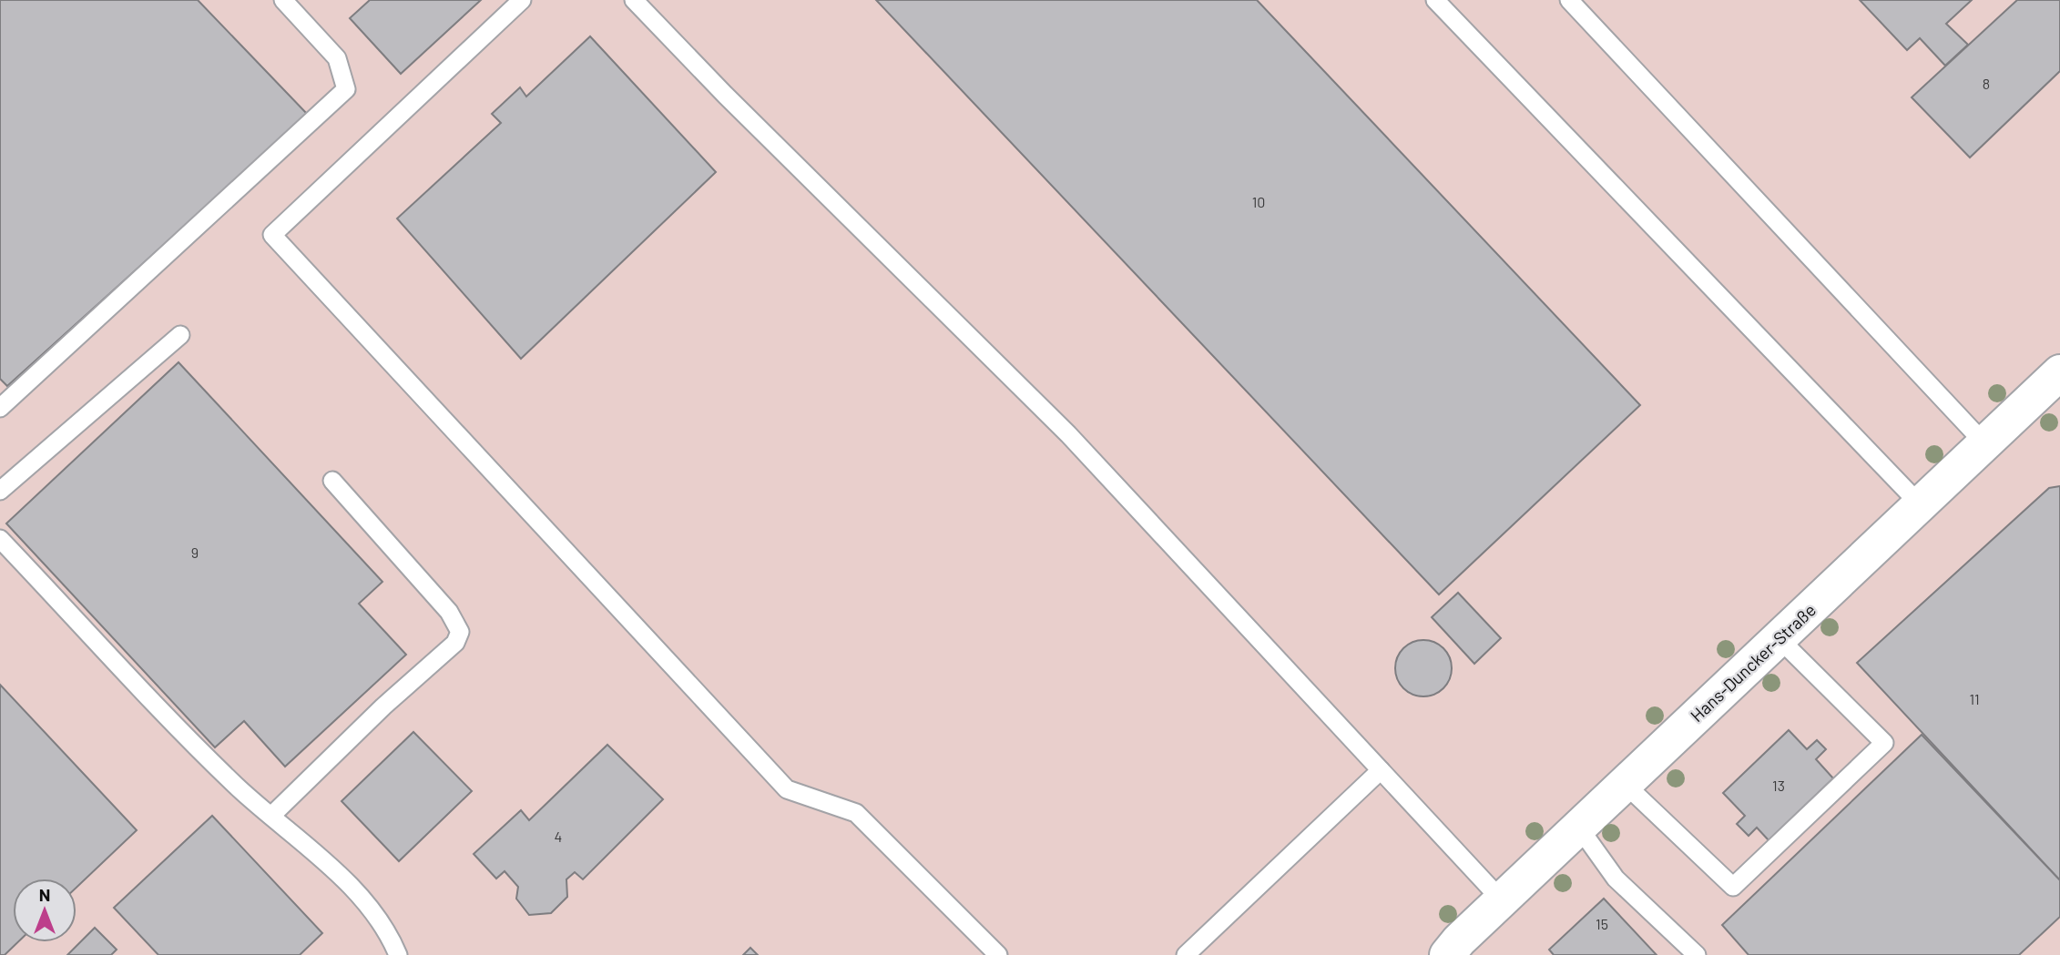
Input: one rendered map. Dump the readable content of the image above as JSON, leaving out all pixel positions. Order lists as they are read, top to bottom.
{
  "streets": {
    "street": ["Hans-Duncker-Straße"]
  },
  "house_numbers": [
    "8",
    "10",
    "9",
    "11",
    "13",
    "4",
    "15"
  ],
  "north": "top"
}
